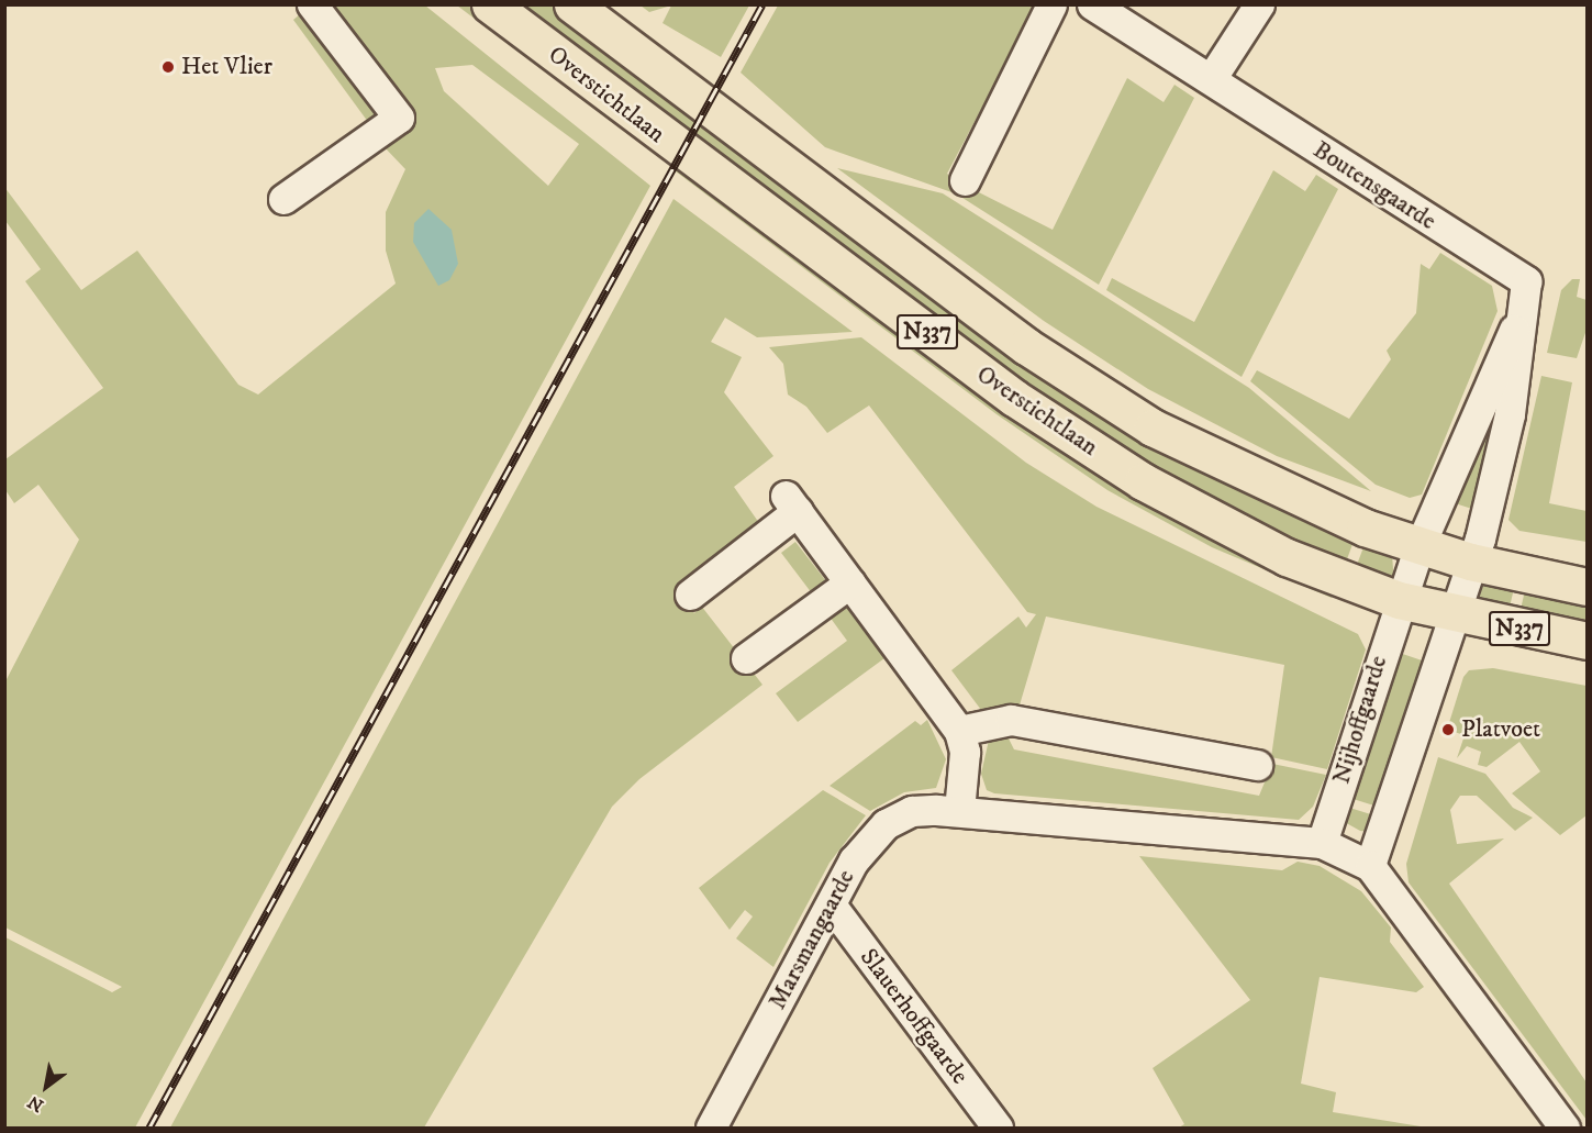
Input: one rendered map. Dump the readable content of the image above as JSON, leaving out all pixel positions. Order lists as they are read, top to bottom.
{
  "streets": {
    "main road": ["Overstichtlaan", "N337"],
    "street": [
      "Boutensgaarde",
      "Nijhoffgaarde",
      "Marsmangaarde",
      "Slauerhoffgaarde"
    ]
  },
  "crossings": [
    ["Overstichtlaan", "Nijhoffgaarde"],
    ["Nijhoffgaarde", "Marsmangaarde"],
    ["Marsmangaarde", "Slauerhoffgaarde"]
  ],
  "places": ["Het Vlier", "Platvoet"],
  "north": "bottom left"
}
